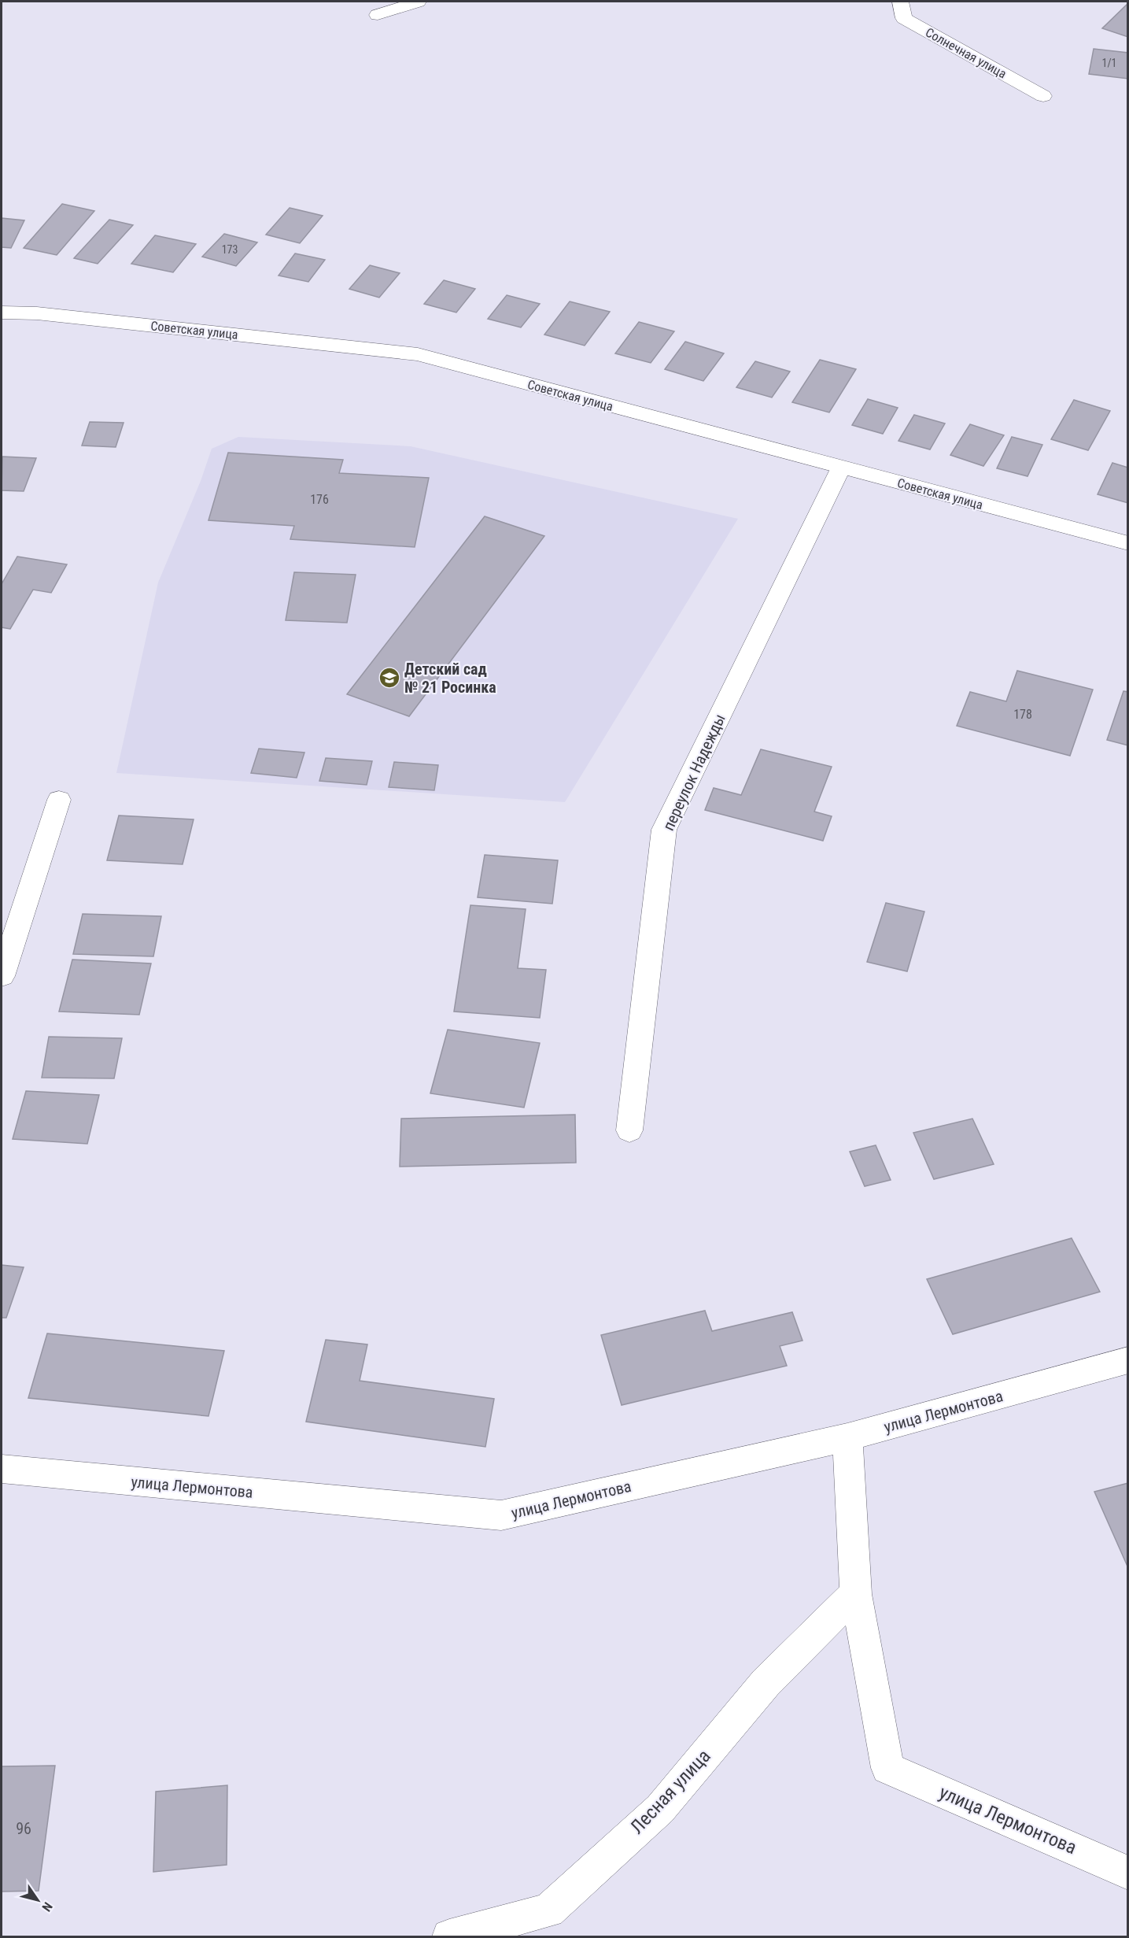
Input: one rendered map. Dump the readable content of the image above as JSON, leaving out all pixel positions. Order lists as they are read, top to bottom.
{
  "streets": {
    "street": [
      "Солнечная улица",
      "Советская улица",
      "переулок Надежды",
      "улица Лермонтова",
      "Лесная улица"
    ]
  },
  "crossings": [
    ["Советская улица", "переулок Надежды"],
    ["улица Лермонтова", "Лесная улица"]
  ],
  "places": {
    "school or university": ["Детский сад № 21 Росинка"]
  },
  "house_numbers": [
    "1/1",
    "173",
    "176",
    "178",
    "96"
  ],
  "north": "bottom right"
}
